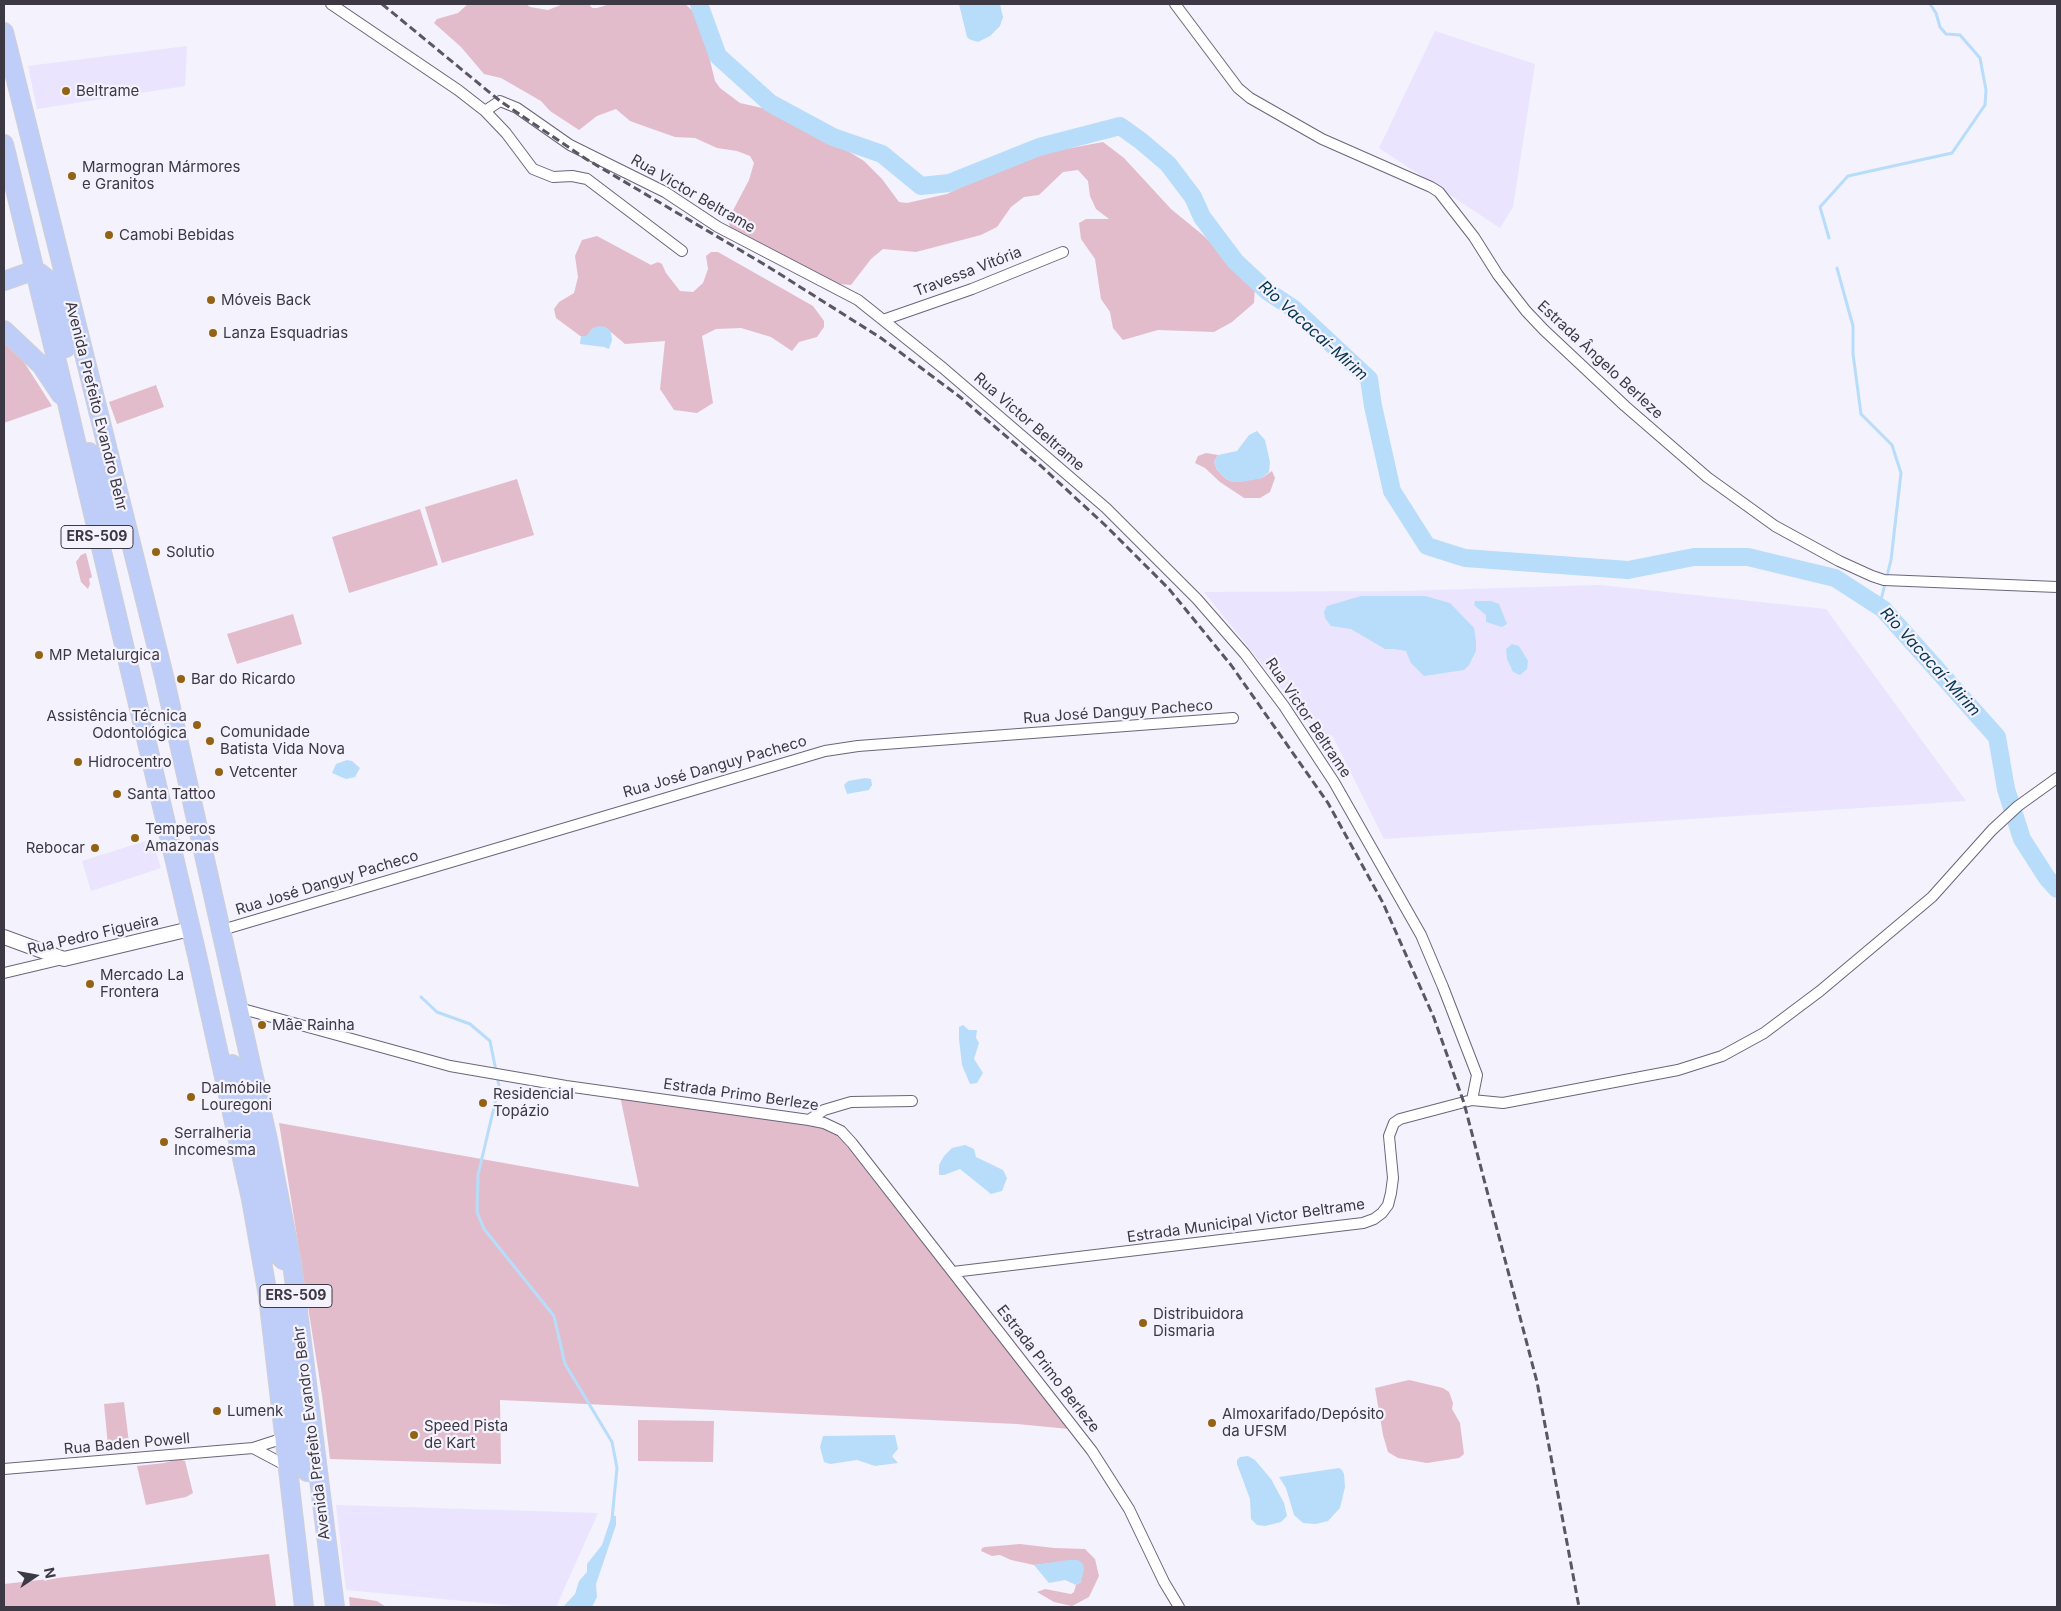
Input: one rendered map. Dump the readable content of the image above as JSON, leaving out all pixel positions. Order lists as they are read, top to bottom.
{
  "streets": {
    "highway": ["Avenida Prefeito Evandro Behr", "ERS-509"],
    "street": [
      "Rua Victor Beltrame",
      "Travessa Vitória",
      "Estrada Ângelo Berleze",
      "Rua José Danguy Pacheco",
      "Rua Pedro Figueira",
      "Estrada Primo Berleze",
      "Estrada Municipal Victor Beltrame",
      "Rua Baden Powell"
    ]
  },
  "crossings": [
    ["Rua Victor Beltrame", "Travessa Vitória"],
    ["Rua Victor Beltrame", "Estrada Municipal Victor Beltrame"],
    ["Avenida Prefeito Evandro Behr", "Rua José Danguy Pacheco"],
    ["Avenida Prefeito Evandro Behr", "Rua Pedro Figueira"],
    ["Avenida Prefeito Evandro Behr", "Estrada Primo Berleze"],
    ["Avenida Prefeito Evandro Behr", "Rua Baden Powell"],
    ["Estrada Primo Berleze", "Estrada Municipal Victor Beltrame"]
  ],
  "water": ["Rio Vacacaí-Mirim"],
  "places": [
    "Beltrame",
    "Marmogran Mármores e Granitos",
    "Camobi Bebidas",
    "Móveis Back",
    "Lanza Esquadrias",
    "Solutio",
    "MP Metalurgica",
    "Bar do Ricardo",
    "Assistência Técnica Odontológica",
    "Comunidade Batista Vida Nova",
    "Hidrocentro",
    "Vetcenter",
    "Santa Tattoo",
    "Temperos Amazonas",
    "Rebocar",
    "Mercado La Frontera",
    "Mãe Rainha",
    "Dalmóbile Louregoni",
    "Residencial Topázio",
    "Serralheria Incomesma",
    "Distribuidora Dismaria",
    "Lumenk",
    "Almoxarifado/Depósito da UFSM",
    "Speed Pista de Kart"
  ],
  "north": "right"
}
